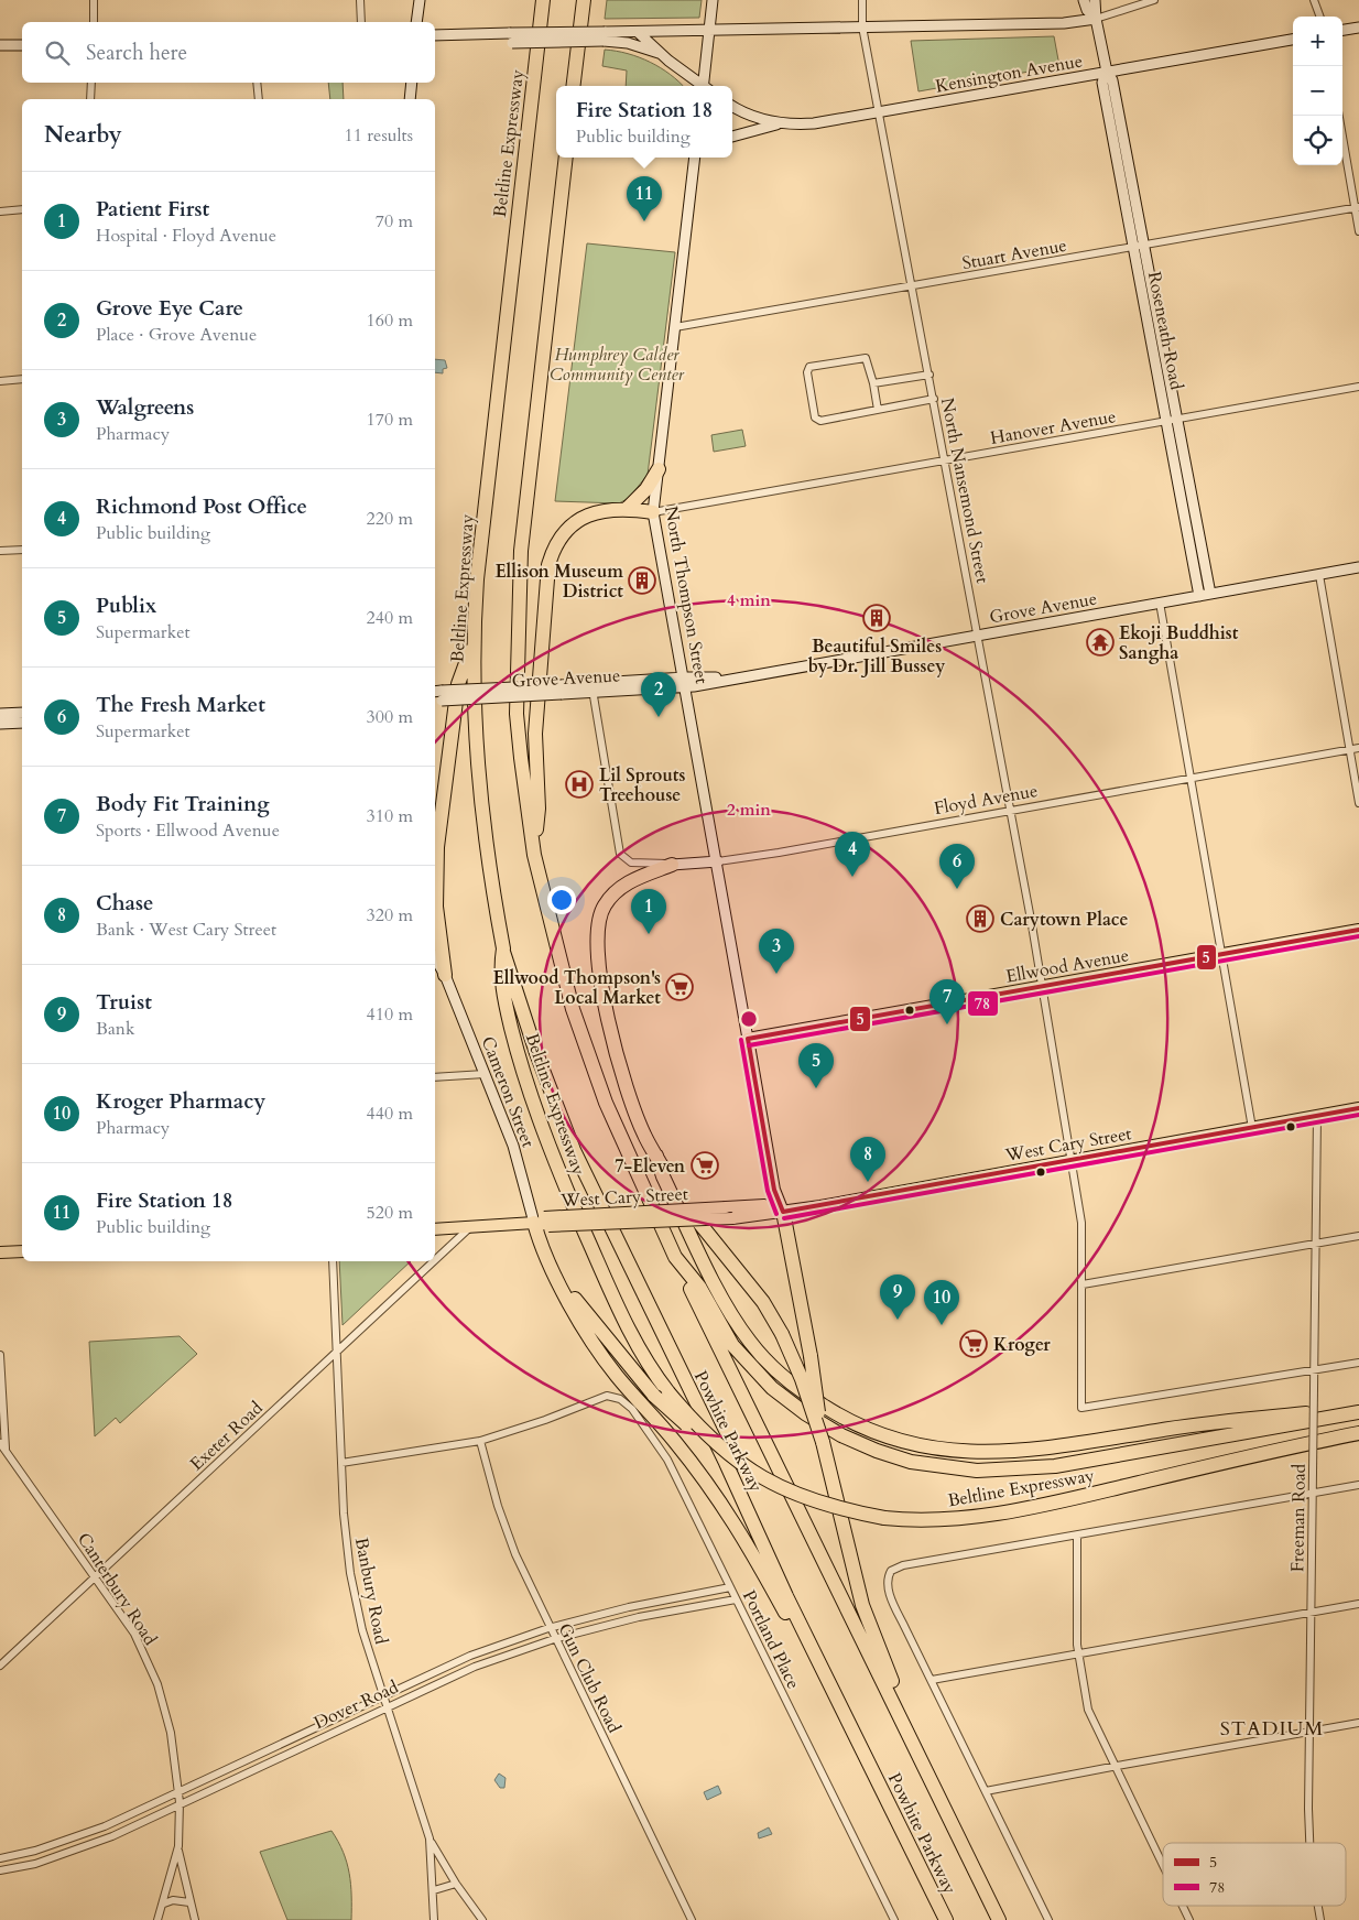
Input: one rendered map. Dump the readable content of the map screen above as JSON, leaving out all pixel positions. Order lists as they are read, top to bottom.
{
  "streets": {
    "highway": ["Beltline Expressway", "Powhite Parkway"],
    "main road": [
      "Kensington Avenue",
      "Roseneath Road",
      "North Thompson Street",
      "Grove Avenue",
      "Floyd Avenue",
      "Ellwood Avenue",
      "Cameron Street",
      "West Cary Street"
    ],
    "street": [
      "Stuart Avenue",
      "Hanover Avenue",
      "North Nansemond Street",
      "Exeter Road",
      "Freeman Road",
      "Canterbury Road",
      "Banbury Road",
      "Portland Place",
      "Gun Club Road",
      "Dover Road"
    ]
  },
  "crossings": [
    ["Kensington Avenue", "Roseneath Road"],
    ["Kensington Avenue", "North Nansemond Street"],
    ["Beltline Expressway", "Powhite Parkway"],
    ["Stuart Avenue", "Roseneath Road"],
    ["Stuart Avenue", "North Nansemond Street"],
    ["Stuart Avenue", "North Thompson Street"],
    ["Roseneath Road", "Hanover Avenue"],
    ["Roseneath Road", "Grove Avenue"],
    ["Hanover Avenue", "North Nansemond Street"],
    ["Hanover Avenue", "North Thompson Street"],
    ["North Nansemond Street", "Grove Avenue"],
    ["North Nansemond Street", "Floyd Avenue"],
    ["North Nansemond Street", "Ellwood Avenue"],
    ["North Nansemond Street", "West Cary Street"],
    ["North Nansemond Street", "Freeman Road"],
    ["North Thompson Street", "Grove Avenue"],
    ["North Thompson Street", "Floyd Avenue"],
    ["North Thompson Street", "Ellwood Avenue"],
    ["Grove Avenue", "Floyd Avenue"],
    ["Cameron Street", "West Cary Street"],
    ["West Cary Street", "Exeter Road"],
    ["West Cary Street", "Freeman Road"],
    ["Exeter Road", "Canterbury Road"],
    ["Exeter Road", "Banbury Road"],
    ["Canterbury Road", "Dover Road"],
    ["Banbury Road", "Dover Road"],
    ["Portland Place", "Gun Club Road"],
    ["Portland Place", "Dover Road"],
    ["Gun Club Road", "Dover Road"]
  ],
  "districts": ["STADIUM"],
  "parks": ["Humphrey Calder Community Center"],
  "places": {
    "building": ["Ellison Museum District", "Beautiful Smiles by Dr. Jill Bussey", "Carytown Place"],
    "temple": ["Ekoji Buddhist Sangha"],
    "hospital": ["Lil Sprouts Treehouse"],
    "supermarket": ["Ellwood Thompson's Local Market", "7-Eleven", "Kroger"]
  },
  "lines": ["transit line 5", "transit line 78"],
  "legend": ["5", "78"],
  "page": {
    "map_buttons": ["+", "−"],
    "search": "Search here",
    "popup": ["Fire Station 18", "Public building"],
    "heading": ["Nearby", "11 results"],
    "list": [
      {
        "mark": "1",
        "name": "Patient First",
        "note": "Hospital · Floyd Avenue",
        "value": "70 m"
      },
      {
        "mark": "2",
        "name": "Grove Eye Care",
        "note": "Place · Grove Avenue",
        "value": "160 m"
      },
      {
        "mark": "3",
        "name": "Walgreens",
        "note": "Pharmacy",
        "value": "170 m"
      },
      {
        "mark": "4",
        "name": "Richmond Post Office",
        "note": "Public building",
        "value": "220 m"
      },
      {
        "mark": "5",
        "name": "Publix",
        "note": "Supermarket",
        "value": "240 m"
      },
      {
        "mark": "6",
        "name": "The Fresh Market",
        "note": "Supermarket",
        "value": "300 m"
      },
      {
        "mark": "7",
        "name": "Body Fit Training",
        "note": "Sports · Ellwood Avenue",
        "value": "310 m"
      },
      {
        "mark": "8",
        "name": "Chase",
        "note": "Bank · West Cary Street",
        "value": "320 m"
      },
      {
        "mark": "9",
        "name": "Truist",
        "note": "Bank",
        "value": "410 m"
      },
      {
        "mark": "10",
        "name": "Kroger Pharmacy",
        "note": "Pharmacy",
        "value": "440 m"
      },
      {
        "mark": "11",
        "name": "Fire Station 18",
        "note": "Public building",
        "value": "520 m"
      }
    ],
    "pins": [
      "11",
      "2",
      "4",
      "6",
      "1",
      "3",
      "7",
      "5",
      "8",
      "9",
      "10"
    ]
  },
  "rings": ["4 min", "2 min"]
}
